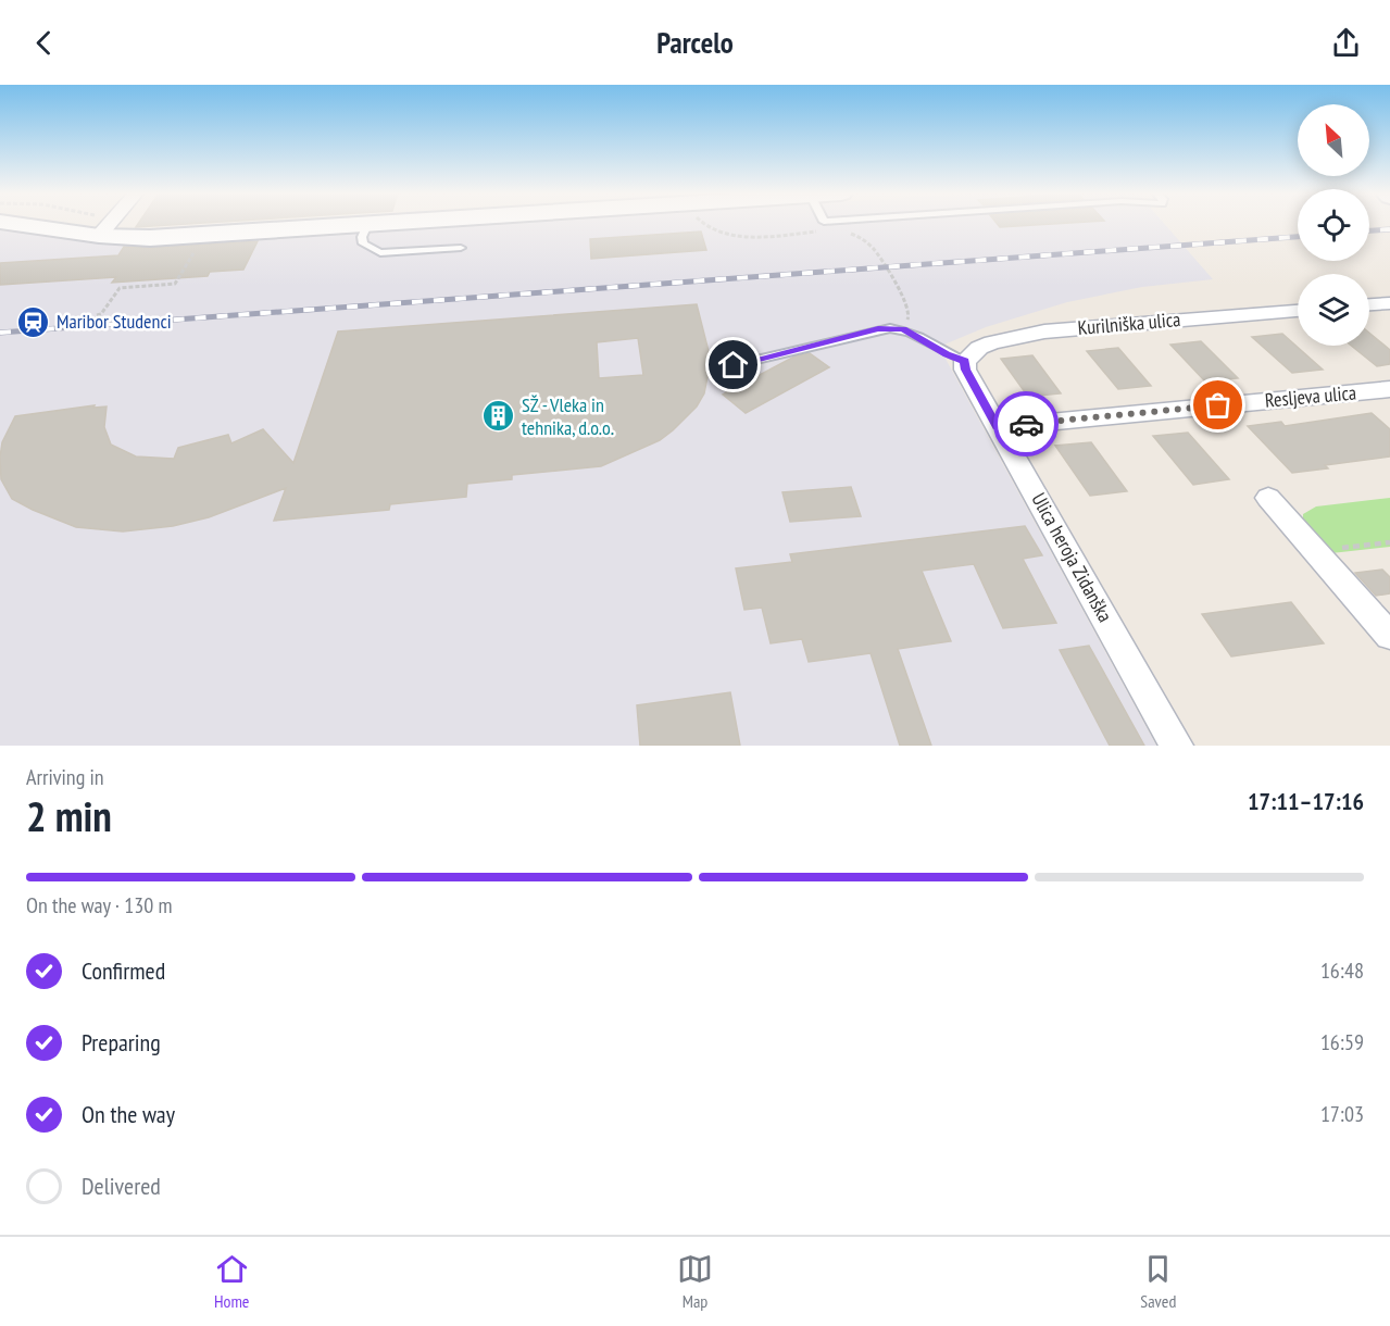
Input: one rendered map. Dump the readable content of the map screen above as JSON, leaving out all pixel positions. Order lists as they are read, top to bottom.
{
  "streets": {
    "street": ["Kurilniška ulica", "Resljeva ulica", "Ulica heroja Zidanška"]
  },
  "crossings": [
    ["Kurilniška ulica", "Ulica heroja Zidanška"],
    ["Resljeva ulica", "Ulica heroja Zidanška"]
  ],
  "places": {
    "station": ["Maribor Studenci"],
    "building": ["SŽ - Vleka in tehnika, d.o.o."]
  },
  "north": "top left",
  "page": {
    "header": "Parcelo",
    "heading": ["2 min", "Arriving in", "17:11–17:16"],
    "bar": "On the way · 130 m",
    "list": [
      ["Confirmed", "16:48"],
      ["Preparing", "16:59"],
      ["On the way", "17:03"],
      "Delivered"
    ],
    "tabs": ["Home", "Map", "Saved"]
  }
}
